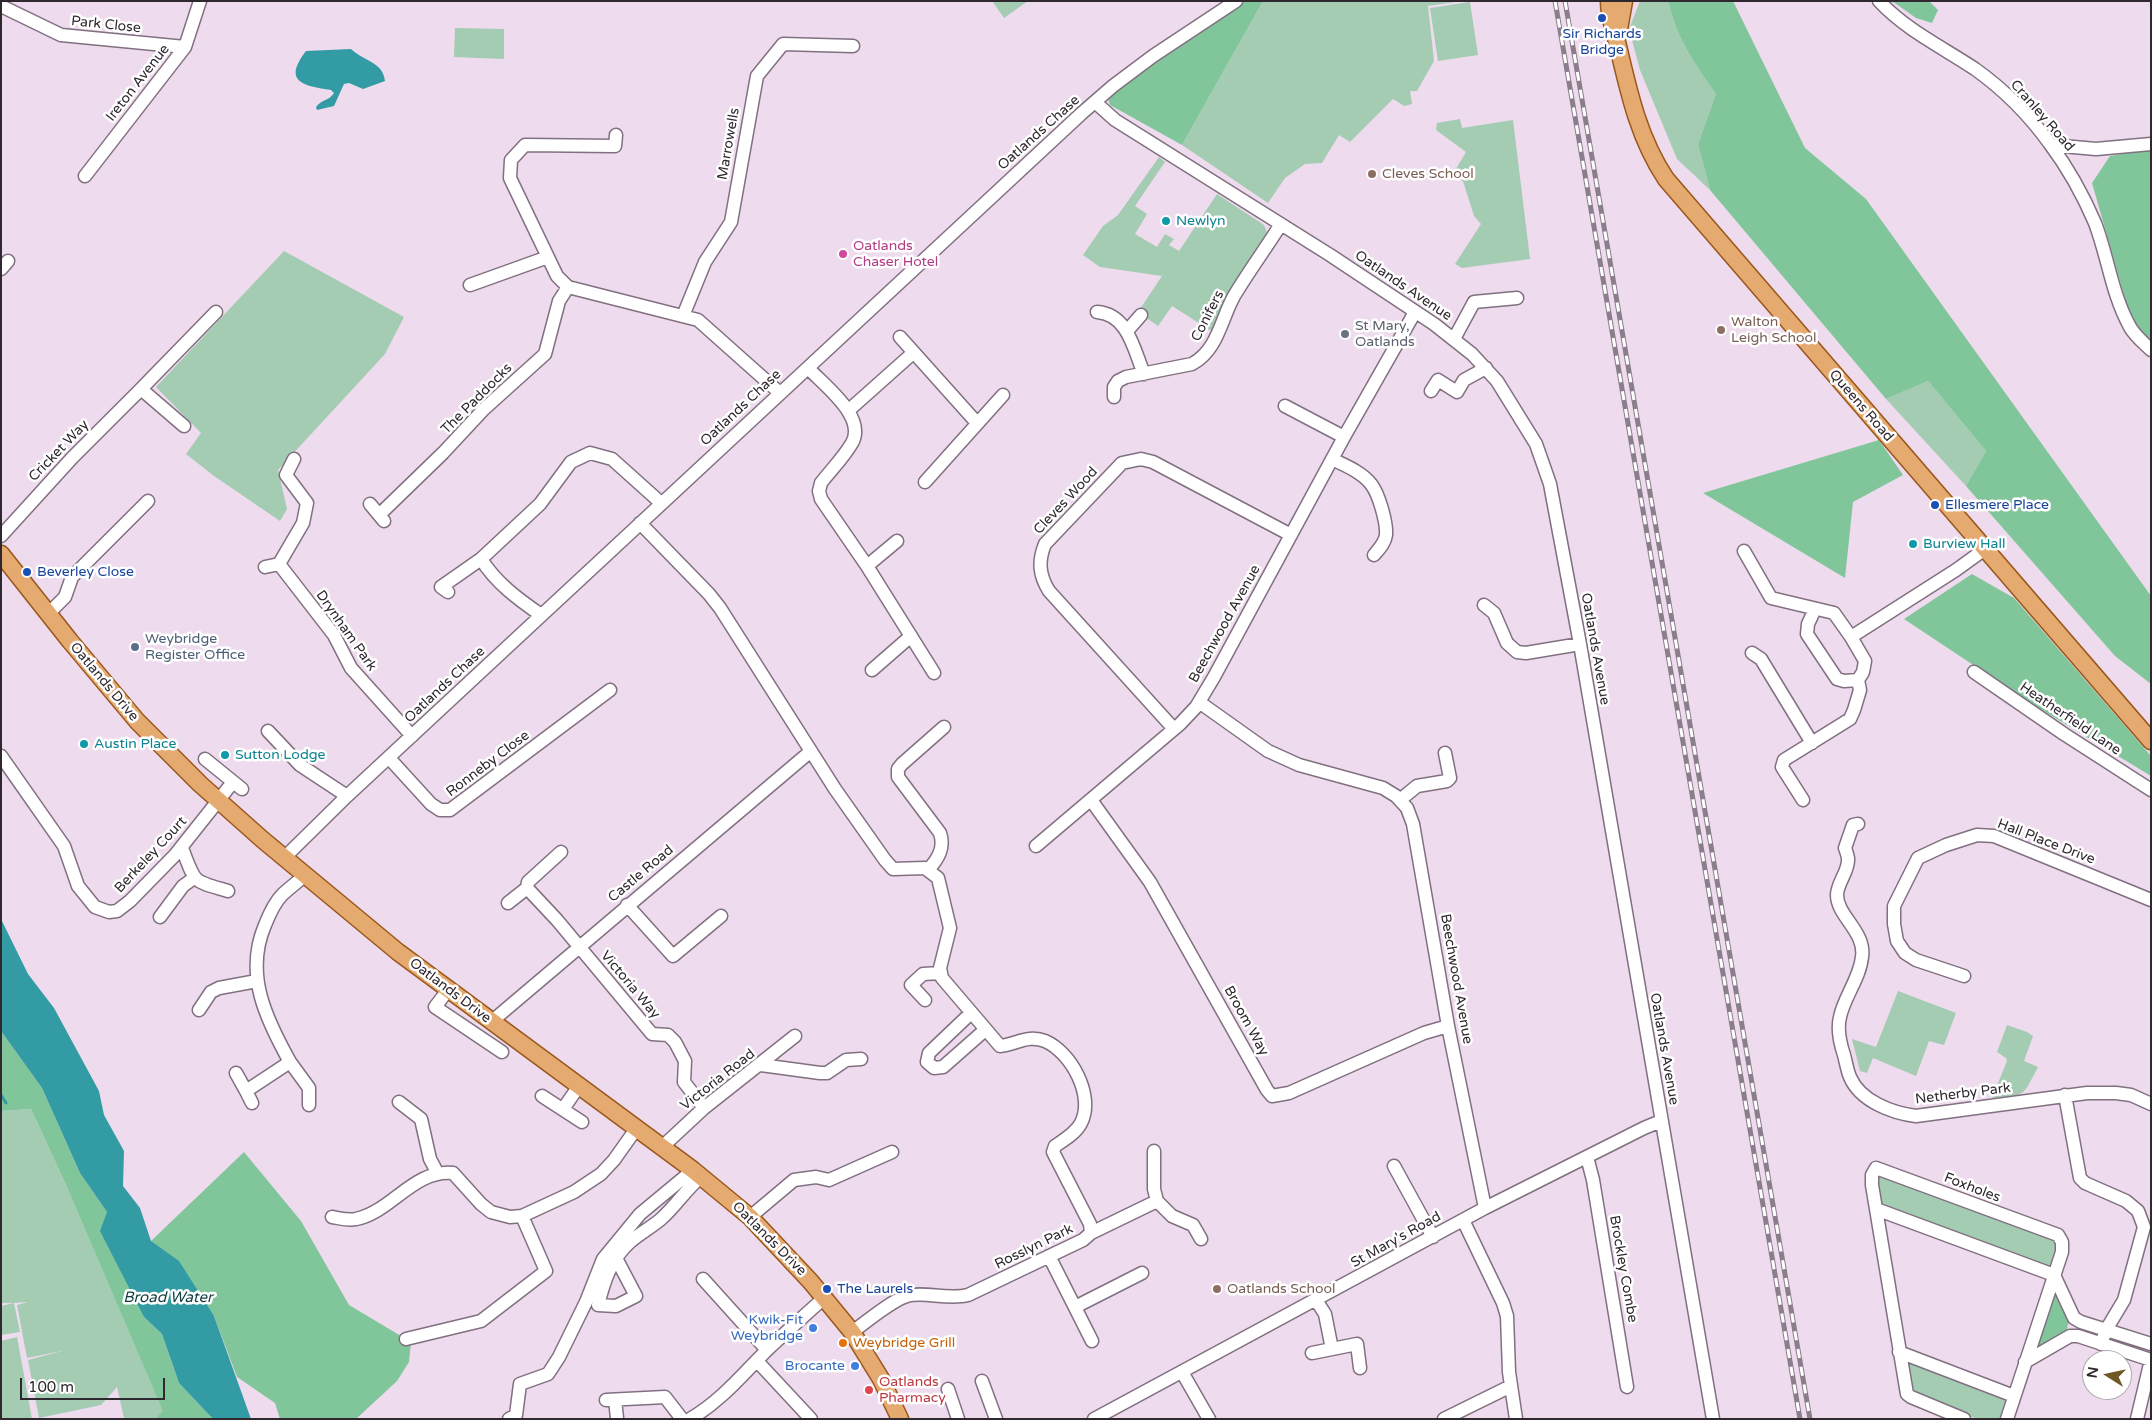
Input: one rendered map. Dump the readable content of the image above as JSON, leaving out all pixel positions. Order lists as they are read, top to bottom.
{
  "streets": {
    "main road": ["Queens Road", "Oatlands Drive"],
    "street": [
      "Park Close",
      "Ireton Avenue",
      "Cranley Road",
      "Oatlands Chase",
      "Marrowells",
      "Oatlands Avenue",
      "Conifers",
      "The Paddocks",
      "Cricket Way",
      "Cleves Wood",
      "Beechwood Avenue",
      "Drynham Park",
      "Heatherfield Lane",
      "Ronneby Close",
      "Hall Place Drive",
      "Berkeley Court",
      "Castle Road",
      "Victoria Way",
      "Broom Way",
      "Victoria Road",
      "Netherby Park",
      "Foxholes",
      "St Mary's Road",
      "Rosslyn Park",
      "Brockley Combe"
    ]
  },
  "crossings": [
    ["Park Close", "Ireton Avenue"],
    ["Oatlands Chase", "Oatlands Avenue"],
    ["Oatlands Chase", "Drynham Park"],
    ["Oatlands Chase", "Oatlands Drive"],
    ["Oatlands Chase", "Ronneby Close"],
    ["Oatlands Avenue", "Conifers"],
    ["Oatlands Avenue", "Beechwood Avenue"],
    ["Oatlands Avenue", "St Mary's Road"],
    ["Cleves Wood", "Beechwood Avenue"],
    ["Beechwood Avenue", "Broom Way"],
    ["Beechwood Avenue", "St Mary's Road"],
    ["Oatlands Drive", "Berkeley Court"],
    ["Oatlands Drive", "Castle Road"],
    ["Oatlands Drive", "Victoria Road"],
    ["Oatlands Drive", "Rosslyn Park"],
    ["Castle Road", "Victoria Way"],
    ["Victoria Way", "Victoria Road"],
    ["St Mary's Road", "Brockley Combe"]
  ],
  "water": ["Broad Water"],
  "places": [
    "Sir Richards Bridge",
    "Cleves School",
    "Newlyn",
    "Oatlands Chaser Hotel",
    "Walton Leigh School",
    "St Mary, Oatlands",
    "Ellesmere Place",
    "Burview Hall",
    "Beverley Close",
    "Weybridge Register Office",
    "Austin Place",
    "Sutton Lodge",
    "The Laurels",
    "Oatlands School",
    "Kwik-Fit Weybridge",
    "Weybridge Grill",
    "Brocante",
    "Oatlands Pharmacy"
  ],
  "scale_bar": "100 m",
  "north": "left"
}
